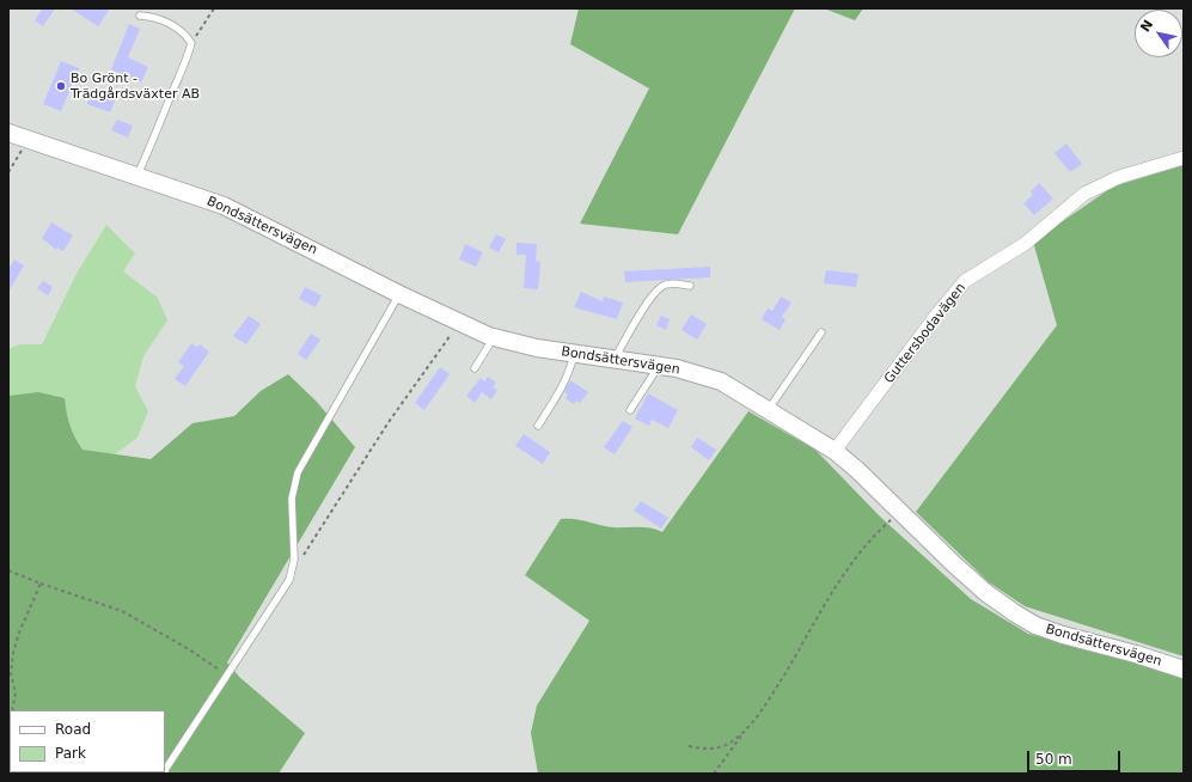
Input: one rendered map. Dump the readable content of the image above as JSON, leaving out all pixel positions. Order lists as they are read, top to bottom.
{
  "streets": {
    "street": ["Bondsättersvägen", "Guttersbodavägen"]
  },
  "crossings": [
    ["Bondsättersvägen", "Guttersbodavägen"]
  ],
  "places": ["Bo Grönt - Trädgårdsväxter AB"],
  "legend": ["Road", "Park"],
  "scale_bar": "50 m",
  "north": "top left"
}
